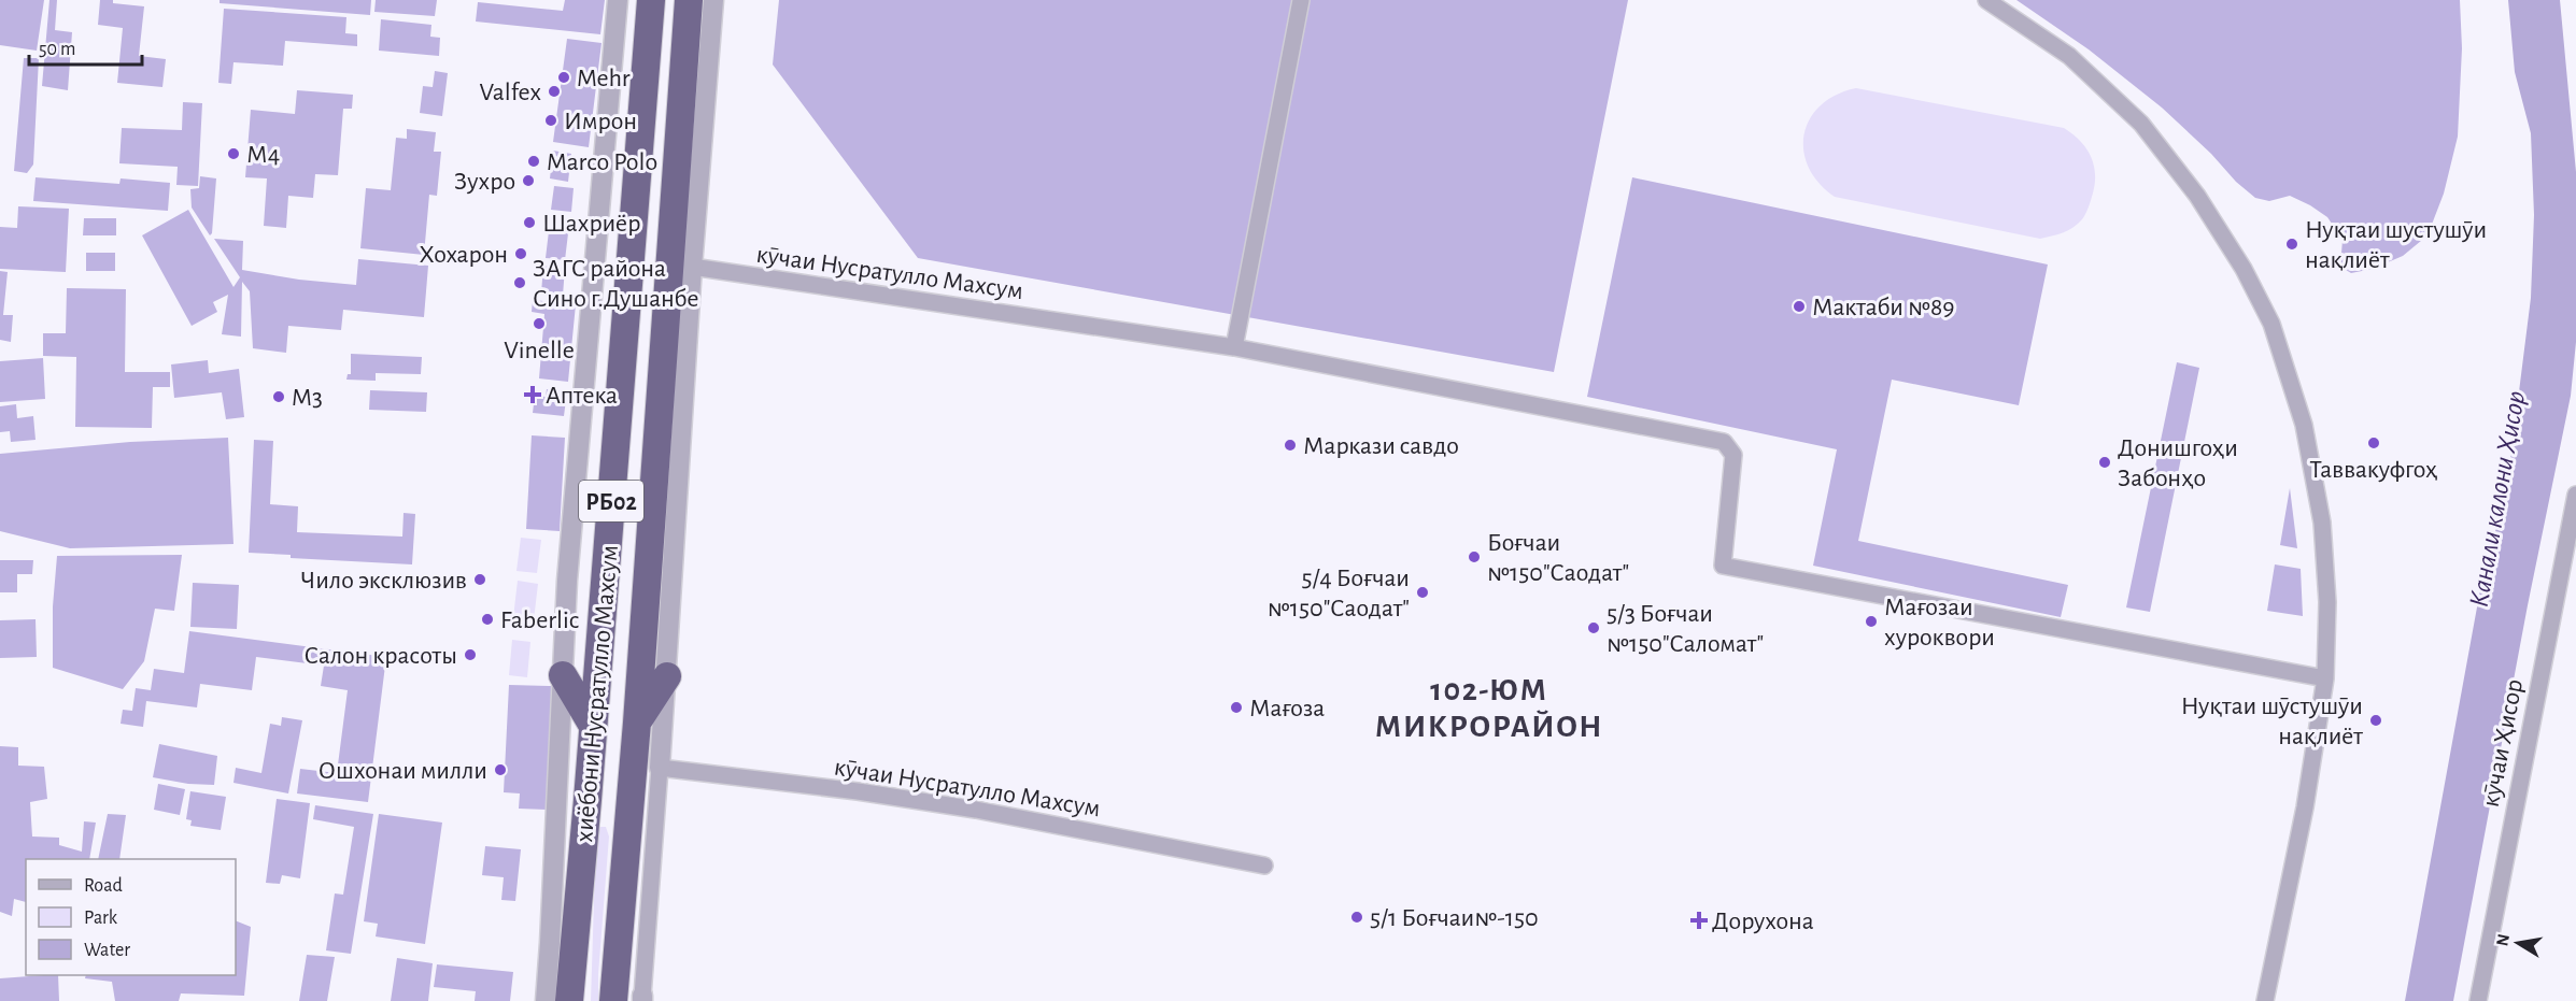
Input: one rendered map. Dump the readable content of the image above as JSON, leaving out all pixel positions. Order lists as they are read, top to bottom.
{
  "streets": {
    "highway": ["РБ02", "хиёбони Нусратулло Махсум"],
    "street": ["кӯчаи Нусратулло Махсум", "кӯчаи Ҳисор"]
  },
  "districts": ["102-ЮМ МИКРОРАЙОН"],
  "water": ["Канали калони Ҳисор"],
  "places": {
    "other": [
      "Mehr",
      "Valfex",
      "Имрон",
      "М4",
      "Marco Polo",
      "Зухро",
      "Шахриёр",
      "Нуқтаи шустушӯи нақлиёт",
      "Хохарон",
      "ЗАГС района Сино г.Душанбе",
      "Мактаби №89",
      "Vinelle",
      "M3",
      "Таввакуфгоҳ",
      "Маркази савдо",
      "Донишгоҳи Забонҳо",
      "Боғчаи №150\"Саодат\"",
      "Чило эксклюзив",
      "5/4 Боғчаи №150\"Саодат\"",
      "Faberlic",
      "Мағозаи хуроквори",
      "5/3 Боғчаи №150\"Саломат\"",
      "Салон красоты",
      "Мағоза",
      "Нуқтаи шӯстушӯи нақлиёт",
      "Ошхонаи милли",
      "5/1 Боғчаи№-150"
    ],
    "health": ["Аптека", "Дорухона"]
  },
  "legend": ["Road", "Park", "Water"],
  "scale_bar": "50 m",
  "north": "left"
}
